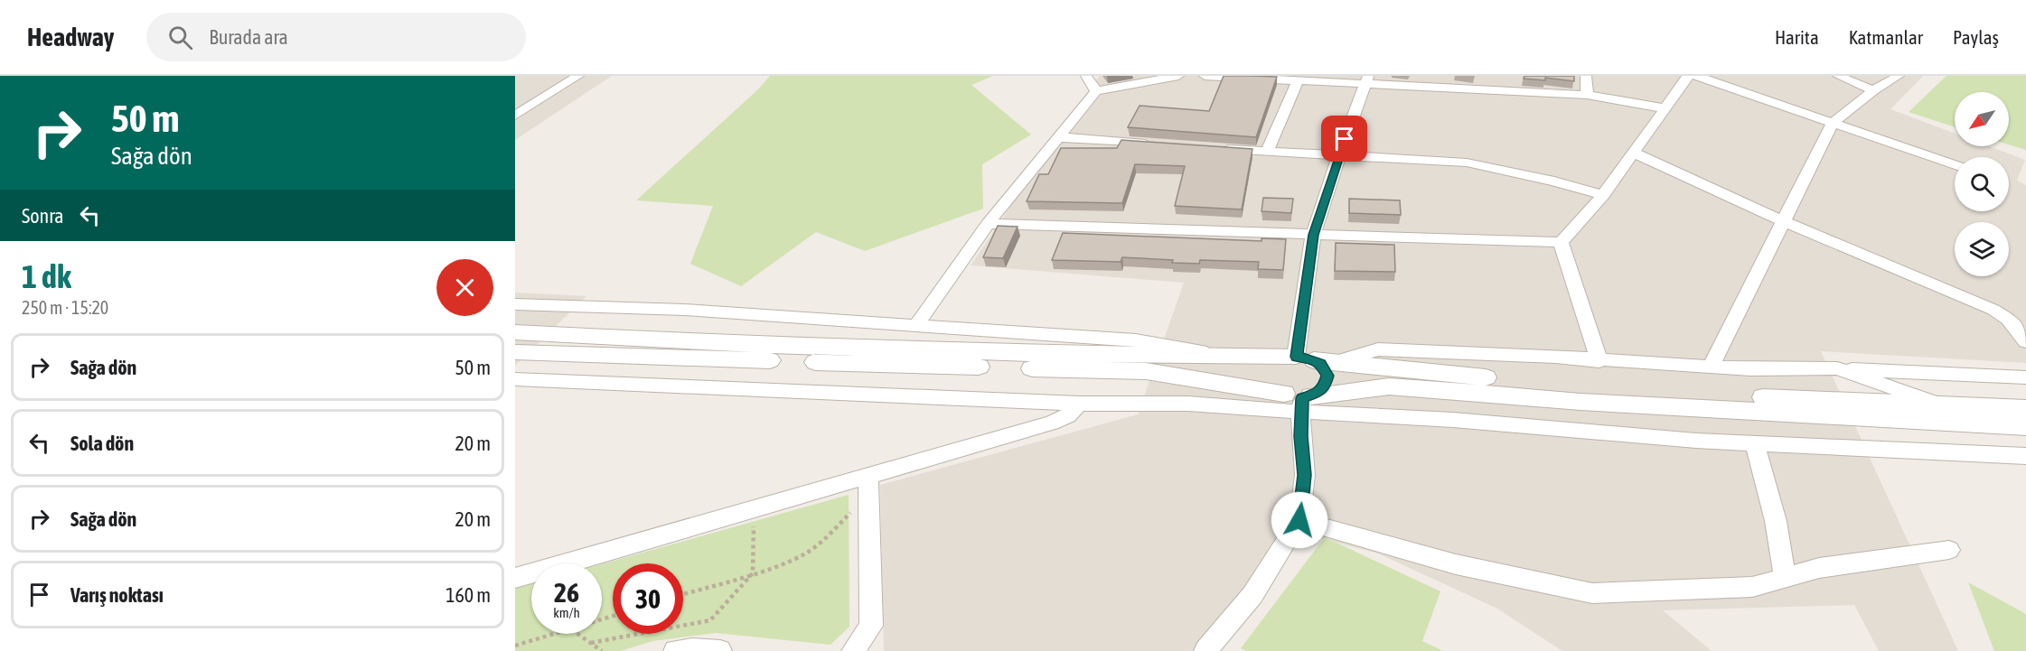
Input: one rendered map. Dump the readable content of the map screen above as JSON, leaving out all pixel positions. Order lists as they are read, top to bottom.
{
  "north": "bottom left",
  "page": {
    "header": "Headway",
    "search": "Burada ara",
    "nav": ["Harita", "Katmanlar", "Paylaş"],
    "turn": ["50 m", "Sağa dön"],
    "then": "Sonra",
    "heading": ["1 dk", "250 m · 15:20"],
    "list": [
      {
        "name": "Sağa dön",
        "value": "50 m"
      },
      {
        "name": "Sola dön",
        "value": "20 m"
      },
      {
        "name": "Sağa dön",
        "value": "20 m"
      },
      {
        "name": "Varış noktası",
        "value": "160 m"
      }
    ],
    "speed": "26 km/h",
    "limit": "30"
  }
}
